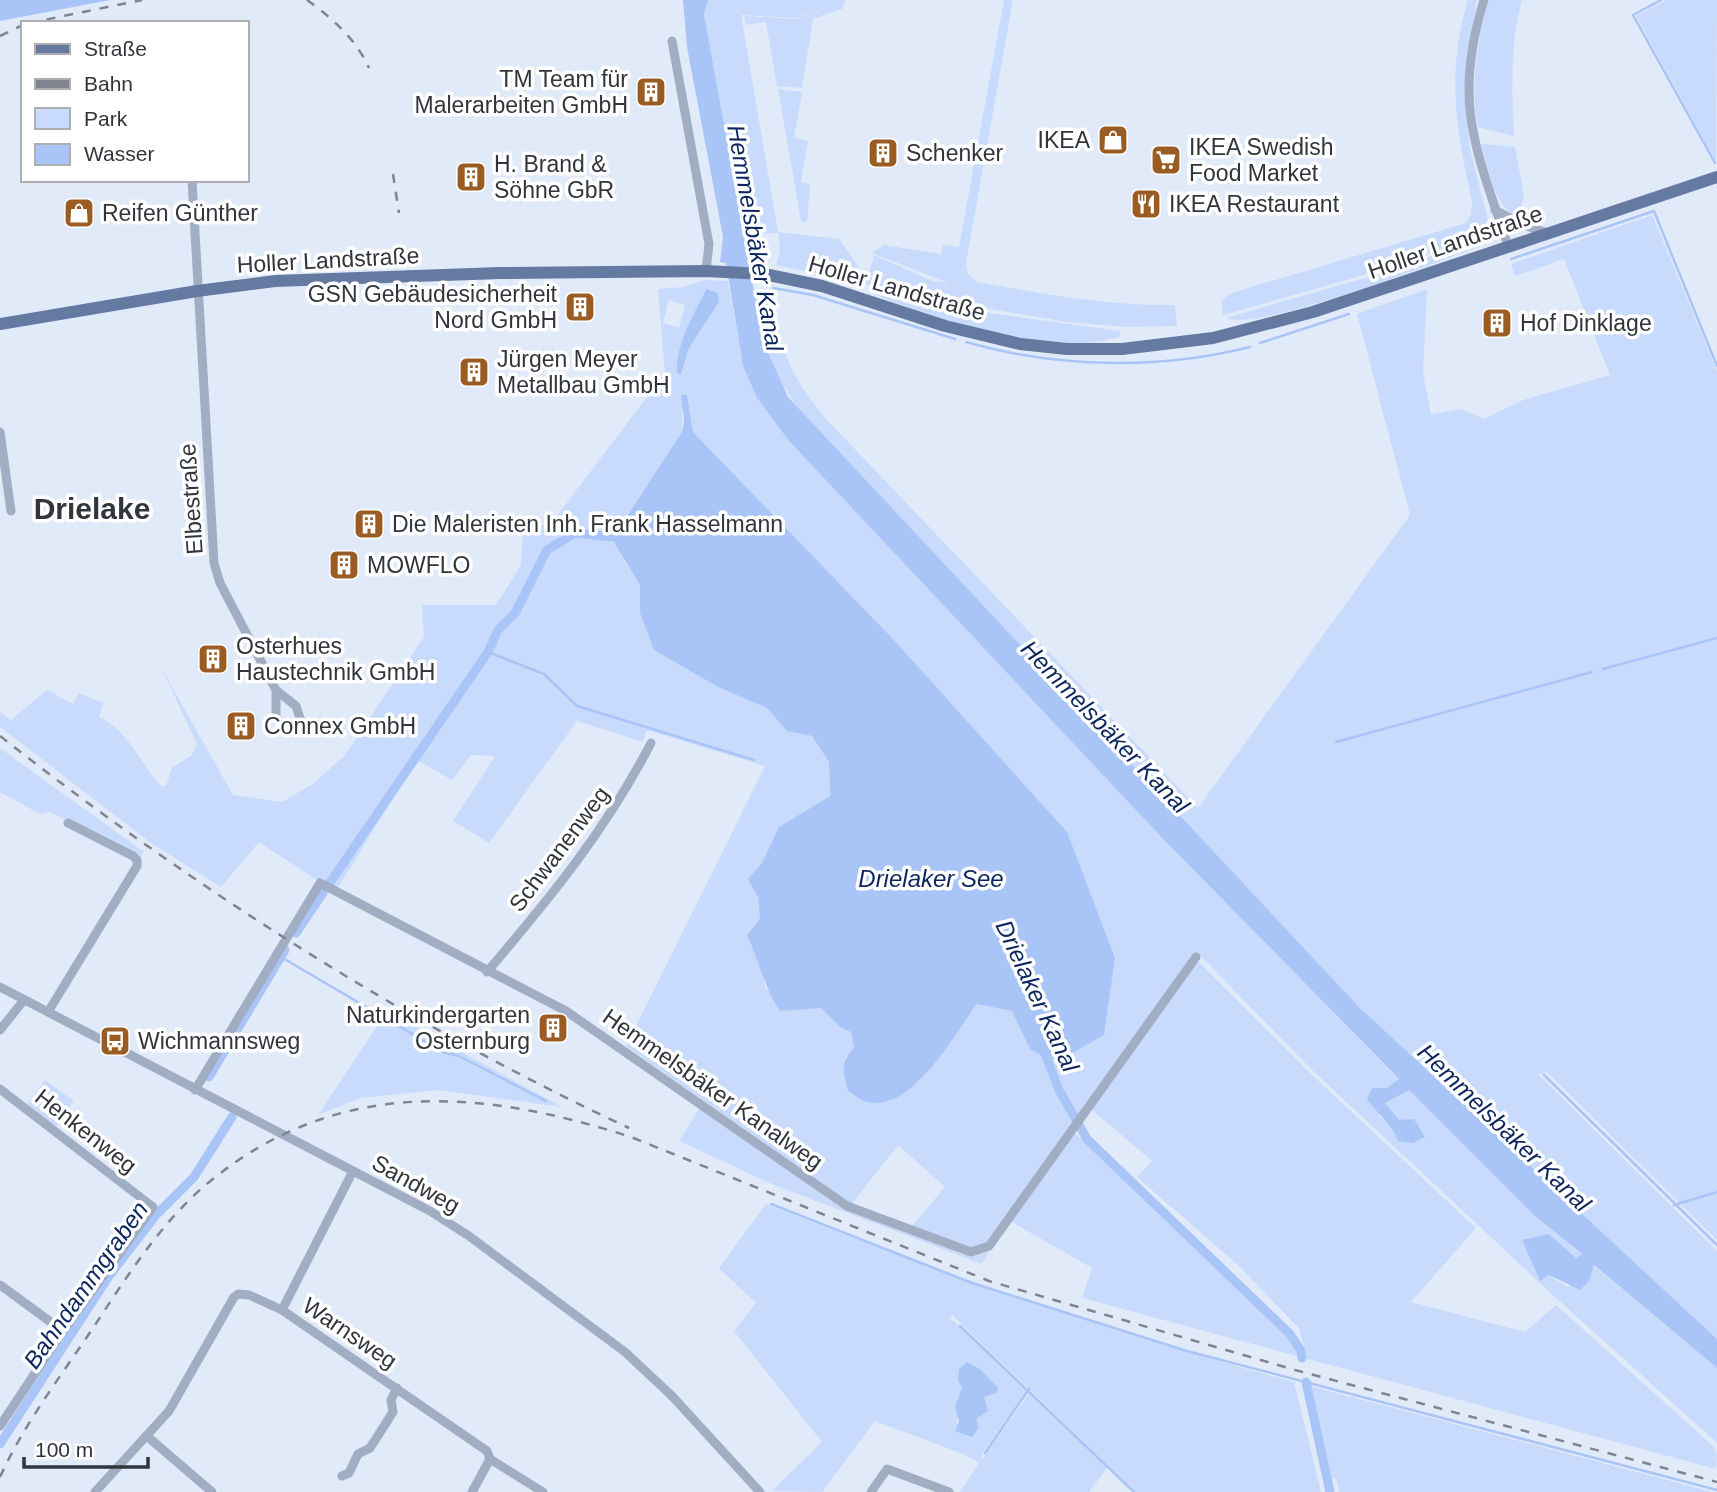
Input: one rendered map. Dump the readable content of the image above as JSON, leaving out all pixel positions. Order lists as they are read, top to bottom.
{
  "streets": {
    "main road": ["Holler Landstraße"],
    "street": [
      "Elbestraße",
      "Schwanenweg",
      "Hemmelsbäker Kanalweg",
      "Henkenweg",
      "Sandweg",
      "Warnsweg"
    ]
  },
  "crossings": [
    ["Holler Landstraße", "Elbestraße"],
    ["Schwanenweg", "Hemmelsbäker Kanalweg"],
    ["Hemmelsbäker Kanalweg", "Sandweg"],
    ["Sandweg", "Warnsweg"]
  ],
  "districts": ["Drielake"],
  "water": [
    "Hemmelsbäker Kanal",
    "Drielaker See",
    "Drielaker Kanal",
    "Bahndammgraben"
  ],
  "places": {
    "building": [
      "TM Team für Malerarbeiten GmbH",
      "Schenker",
      "H. Brand & Söhne GbR",
      "GSN Gebäudesicherheit Nord GmbH",
      "Hof Dinklage",
      "Jürgen Meyer Metallbau GmbH",
      "Die Maleristen Inh. Frank Hasselmann",
      "MOWFLO",
      "Osterhues Haustechnik GmbH",
      "Connex GmbH",
      "Naturkindergarten Osternburg"
    ],
    "shop": ["IKEA", "Reifen Günther"],
    "supermarket": ["IKEA Swedish Food Market"],
    "restaurant": ["IKEA Restaurant"],
    "bus stop": ["Wichmannsweg"]
  },
  "legend": [
    "Straße",
    "Bahn",
    "Park",
    "Wasser"
  ],
  "scale_bar": "100 m"
}
